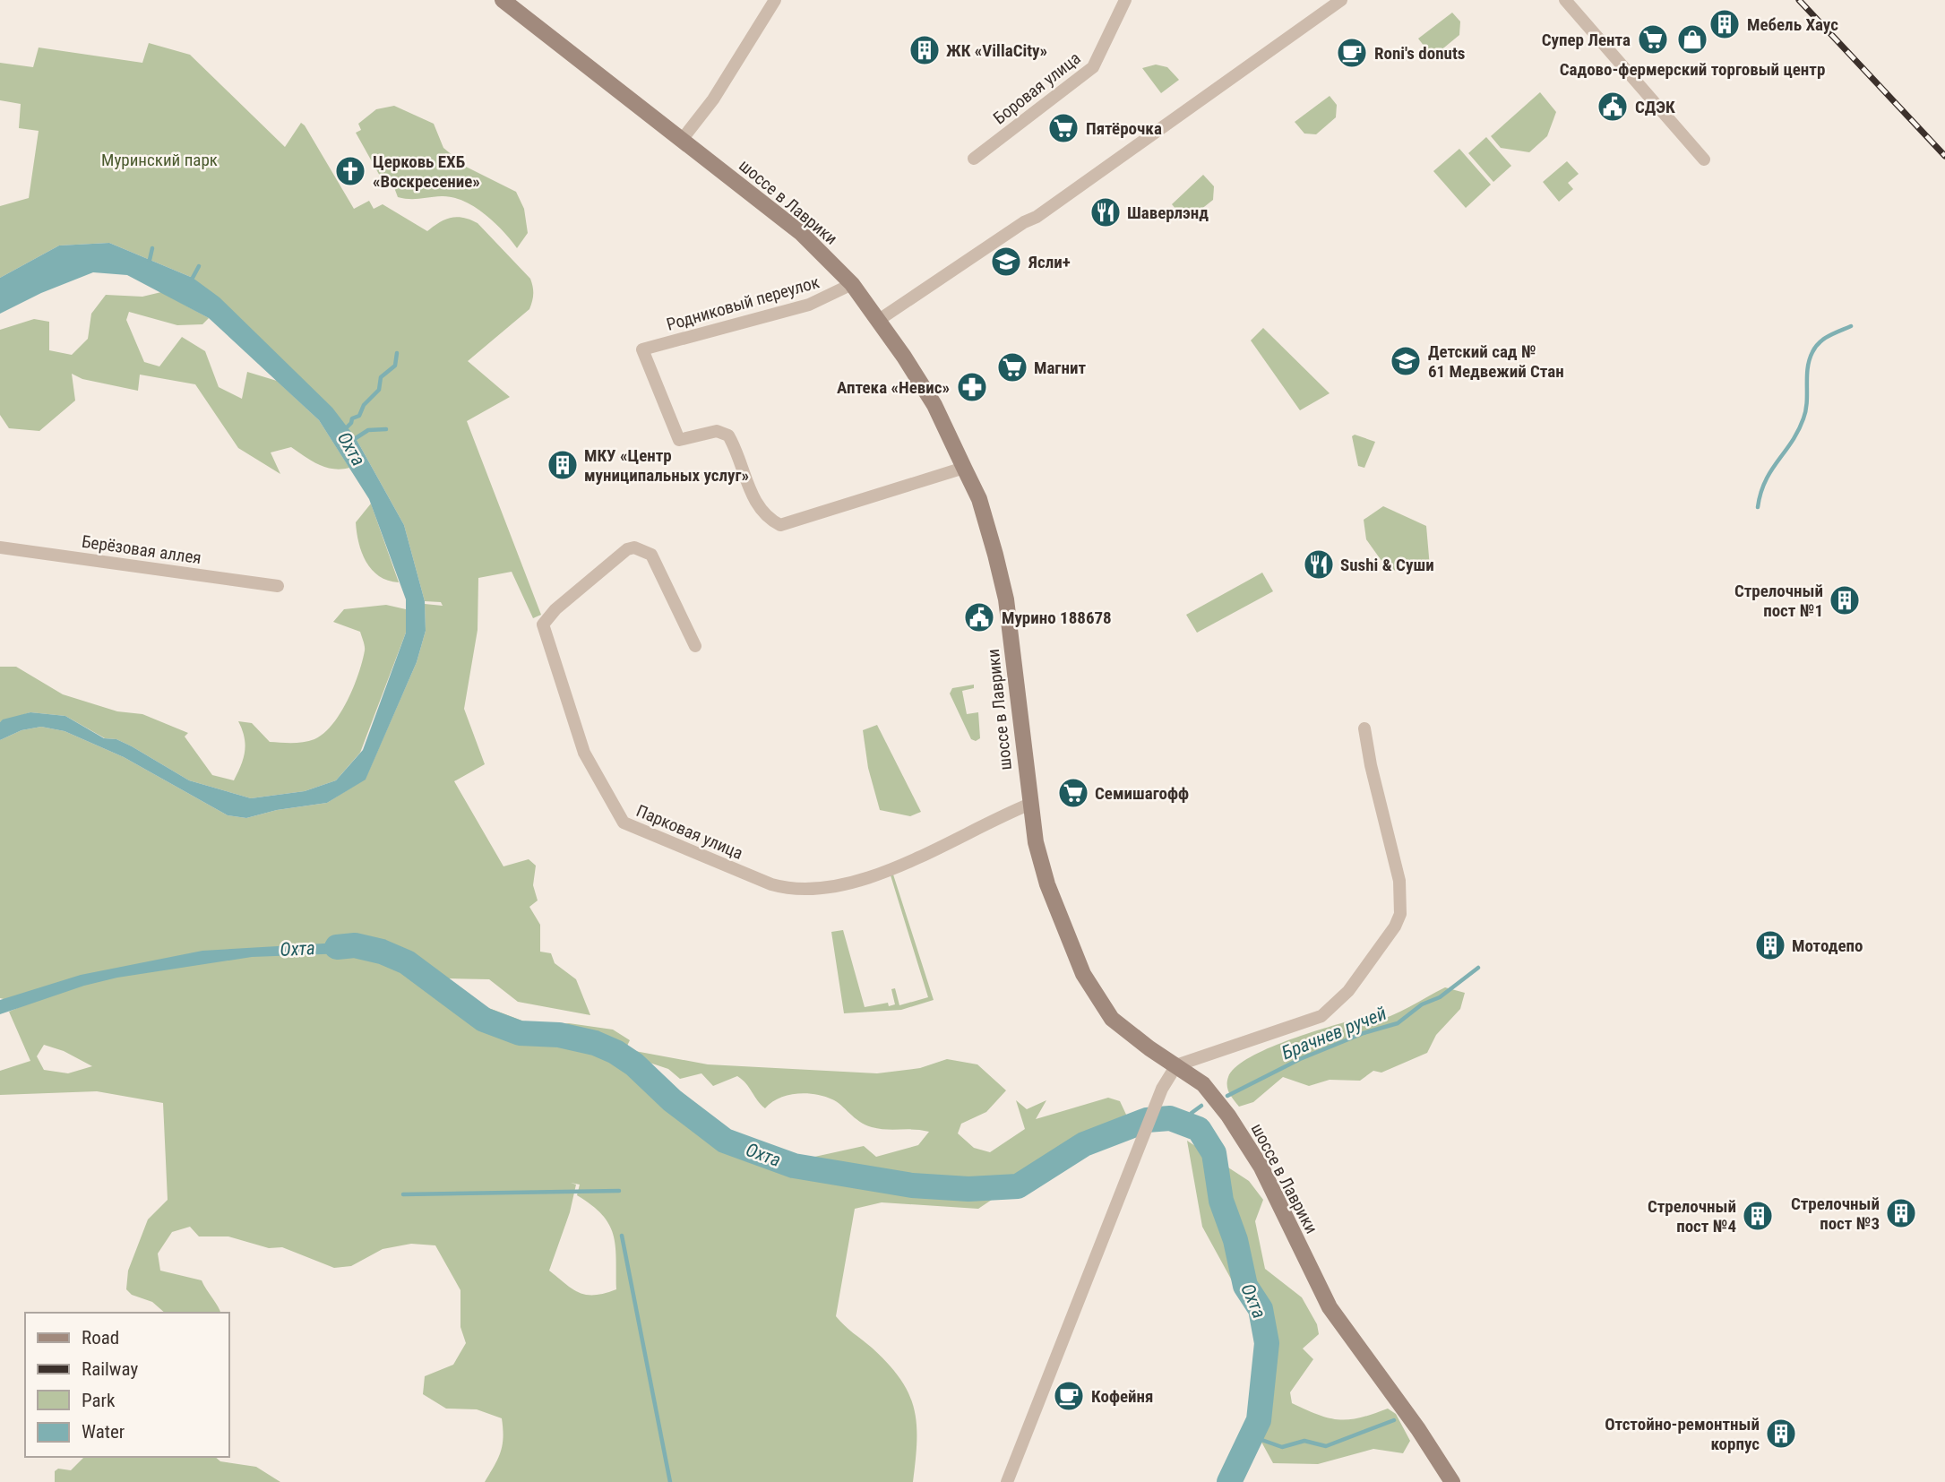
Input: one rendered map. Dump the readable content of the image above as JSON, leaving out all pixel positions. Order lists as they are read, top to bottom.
{
  "streets": {
    "street": [
      "Боровая улица",
      "шоссе в Лаврики",
      "Родниковый переулок",
      "Берёзовая аллея",
      "Парковая улица"
    ]
  },
  "crossings": [
    ["шоссе в Лаврики", "Родниковый переулок"],
    ["шоссе в Лаврики", "Парковая улица"]
  ],
  "water": ["Охта", "Брачнев ручей"],
  "parks": ["Муринский парк"],
  "places": {
    "building": [
      "Мебель Хаус",
      "ЖК «VillaCity»",
      "МКУ «Центр муниципальных услуг»",
      "Стрелочный пост №1",
      "Мотодепо",
      "Стрелочный пост №3",
      "Стрелочный пост №4",
      "Отстойно-ремонтный корпус"
    ],
    "supermarket": [
      "Супер Лента",
      "Пятёрочка",
      "Магнит",
      "Семишагофф"
    ],
    "shop": ["Садово-фермерский торговый центр"],
    "cafe": ["Roni's donuts", "Кофейня"],
    "public building": ["СДЭК", "Мурино 188678"],
    "church": ["Церковь ЕХБ «Воскресение»"],
    "restaurant": ["Шаверлэнд", "Sushi & Суши"],
    "school or university": ["Ясли+", "Детский сад № 61 Медвежий Стан"],
    "pharmacy": ["Аптека «Невис»"]
  },
  "legend": [
    "Road",
    "Railway",
    "Park",
    "Water"
  ]
}
